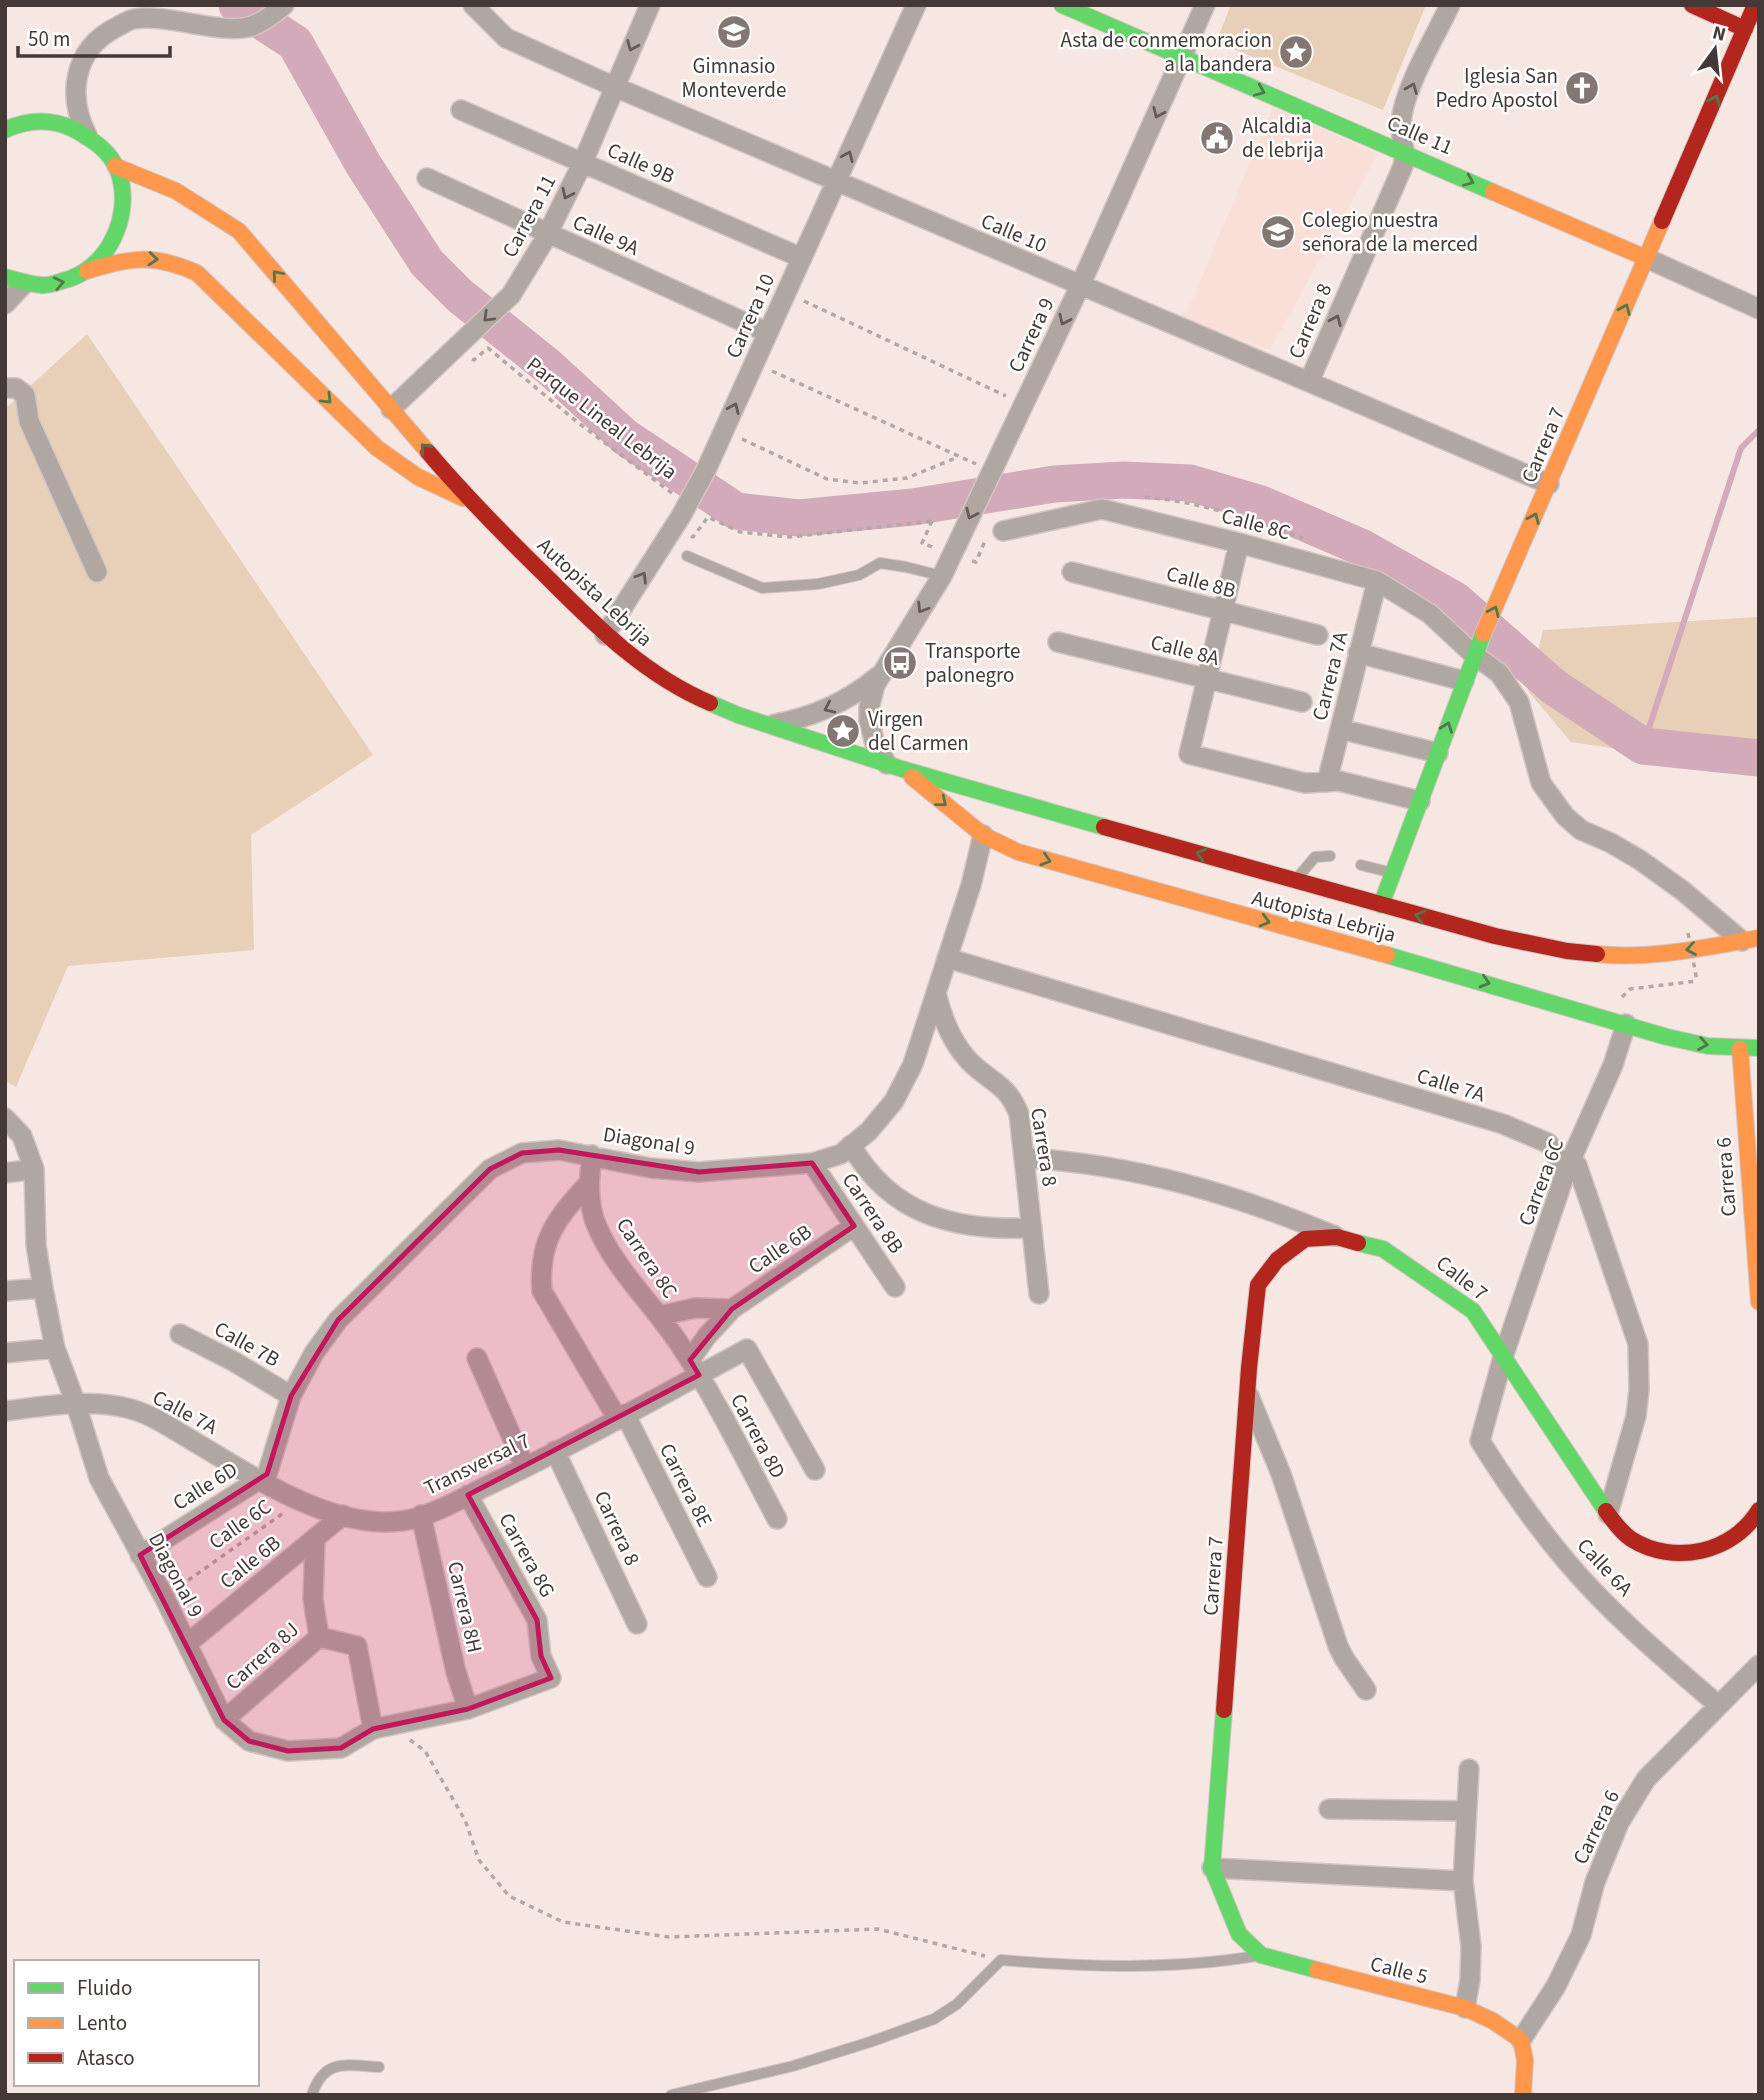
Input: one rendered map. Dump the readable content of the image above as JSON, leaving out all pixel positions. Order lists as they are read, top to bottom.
{
  "streets": {
    "main road": [
      "Calle 11",
      "Carrera 7",
      "Autopista Lebrija",
      "Carrera 6",
      "Calle 7",
      "Calle 5"
    ],
    "street": [
      "Calle 9B",
      "Carrera 11",
      "Calle 10",
      "Calle 9A",
      "Carrera 10",
      "Carrera 8",
      "Carrera 9",
      "Calle 8C",
      "Calle 8B",
      "Calle 8A",
      "Carrera 7A",
      "Calle 7A",
      "Diagonal 9",
      "Carrera 6C",
      "Carrera 8B",
      "Calle 6B",
      "Carrera 8C",
      "Calle 7B",
      "Carrera 8D",
      "Transversal 7",
      "Carrera 8E",
      "Calle 6D",
      "Carrera 8G",
      "Calle 6A",
      "Carrera 8H",
      "Carrera 8J"
    ],
    "path": ["Parque Lineal Lebrija", "Calle 6C"]
  },
  "crossings": [
    ["Calle 11", "Carrera 8"],
    ["Calle 11", "Carrera 9"],
    ["Calle 11", "Carrera 7"],
    ["Calle 9B", "Carrera 11"],
    ["Calle 9B", "Carrera 10"],
    ["Carrera 11", "Calle 10"],
    ["Carrera 11", "Calle 9A"],
    ["Carrera 11", "Parque Lineal Lebrija"],
    ["Carrera 11", "Autopista Lebrija"],
    ["Calle 10", "Carrera 10"],
    ["Calle 10", "Carrera 8"],
    ["Calle 10", "Carrera 9"],
    ["Calle 10", "Carrera 7"],
    ["Calle 9A", "Carrera 10"],
    ["Carrera 10", "Autopista Lebrija"],
    ["Carrera 8", "Diagonal 9"],
    ["Carrera 8", "Calle 7"],
    ["Carrera 8", "Transversal 7"],
    ["Carrera 9", "Autopista Lebrija"],
    ["Carrera 7", "Calle 8C"],
    ["Carrera 7", "Autopista Lebrija"],
    ["Carrera 7", "Calle 7"],
    ["Carrera 7", "Calle 5"],
    ["Calle 8C", "Autopista Lebrija"],
    ["Calle 8C", "Carrera 7A"],
    ["Autopista Lebrija", "Diagonal 9"],
    ["Autopista Lebrija", "Carrera 6"],
    ["Autopista Lebrija", "Carrera 6C"],
    ["Calle 7A", "Diagonal 9"],
    ["Calle 7A", "Carrera 6C"],
    ["Calle 7A", "Calle 7"],
    ["Calle 7A", "Transversal 7"],
    ["Calle 7A", "Calle 6D"],
    ["Diagonal 9", "Carrera 8B"],
    ["Diagonal 9", "Calle 6B"],
    ["Diagonal 9", "Carrera 8C"],
    ["Diagonal 9", "Calle 7B"],
    ["Diagonal 9", "Transversal 7"],
    ["Diagonal 9", "Calle 6D"],
    ["Diagonal 9", "Calle 6C"],
    ["Diagonal 9", "Carrera 8G"],
    ["Diagonal 9", "Carrera 8H"],
    ["Diagonal 9", "Carrera 8J"],
    ["Carrera 6", "Calle 6A"],
    ["Carrera 6", "Calle 5"],
    ["Carrera 6C", "Calle 7"],
    ["Carrera 6C", "Calle 6A"],
    ["Carrera 8B", "Calle 6B"],
    ["Calle 6B", "Carrera 8C"],
    ["Calle 6B", "Carrera 8D"],
    ["Calle 6B", "Transversal 7"],
    ["Calle 6B", "Carrera 8J"],
    ["Carrera 8C", "Carrera 8D"],
    ["Carrera 8C", "Transversal 7"],
    ["Carrera 8D", "Transversal 7"],
    ["Transversal 7", "Carrera 8E"],
    ["Transversal 7", "Calle 6D"],
    ["Transversal 7", "Calle 6C"],
    ["Transversal 7", "Carrera 8G"],
    ["Transversal 7", "Carrera 8H"]
  ],
  "one_way": [
    "Calle 11",
    "Carrera 11",
    "Carrera 10",
    "Carrera 8",
    "Carrera 9",
    "Carrera 7"
  ],
  "places": {
    "school or university": ["Gimnasio Monteverde", "Colegio nuestra señora de la merced"],
    "place": ["Asta de conmemoracion a la bandera", "Virgen del Carmen"],
    "church": ["Iglesia San Pedro Apostol"],
    "public building": ["Alcaldia de lebrija"],
    "bus stop": ["Transporte palonegro"]
  },
  "legend": ["Fluido", "Lento", "Atasco"],
  "scale_bar": "50 m",
  "north": "top"
}
